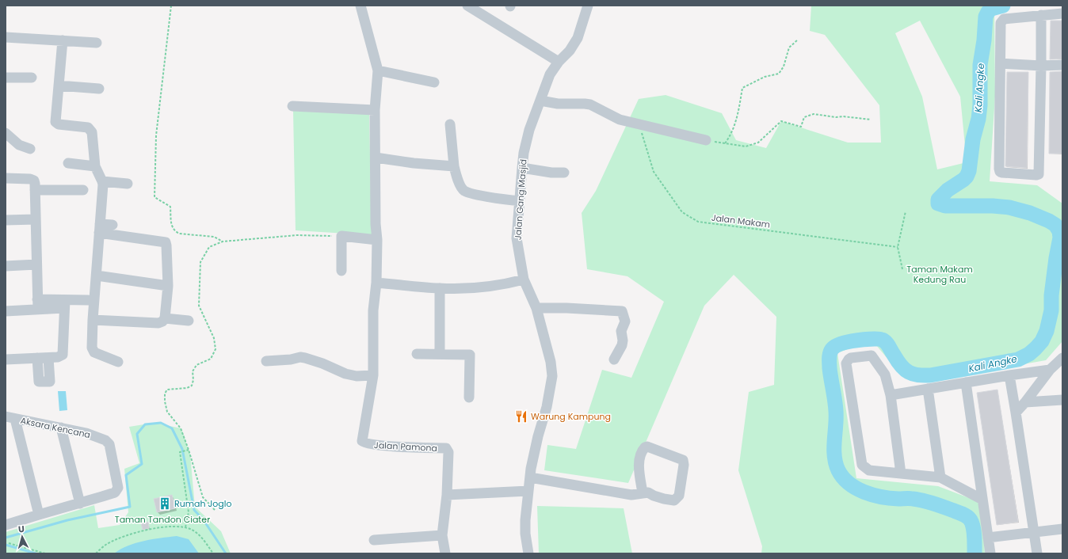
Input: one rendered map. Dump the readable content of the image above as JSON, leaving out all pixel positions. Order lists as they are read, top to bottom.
{
  "streets": {
    "street": ["Jalan Gang Masjid", "Aksara Kencana", "Jalan Pamona"],
    "path": ["Jalan Makam"]
  },
  "water": ["Kali Angke"],
  "parks": ["Taman Makam Kedung Rau", "Taman Tandon Ciater"],
  "places": {
    "restaurant": ["Warung Kampung"],
    "building": ["Rumah Joglo"]
  },
  "north": "top"
}
